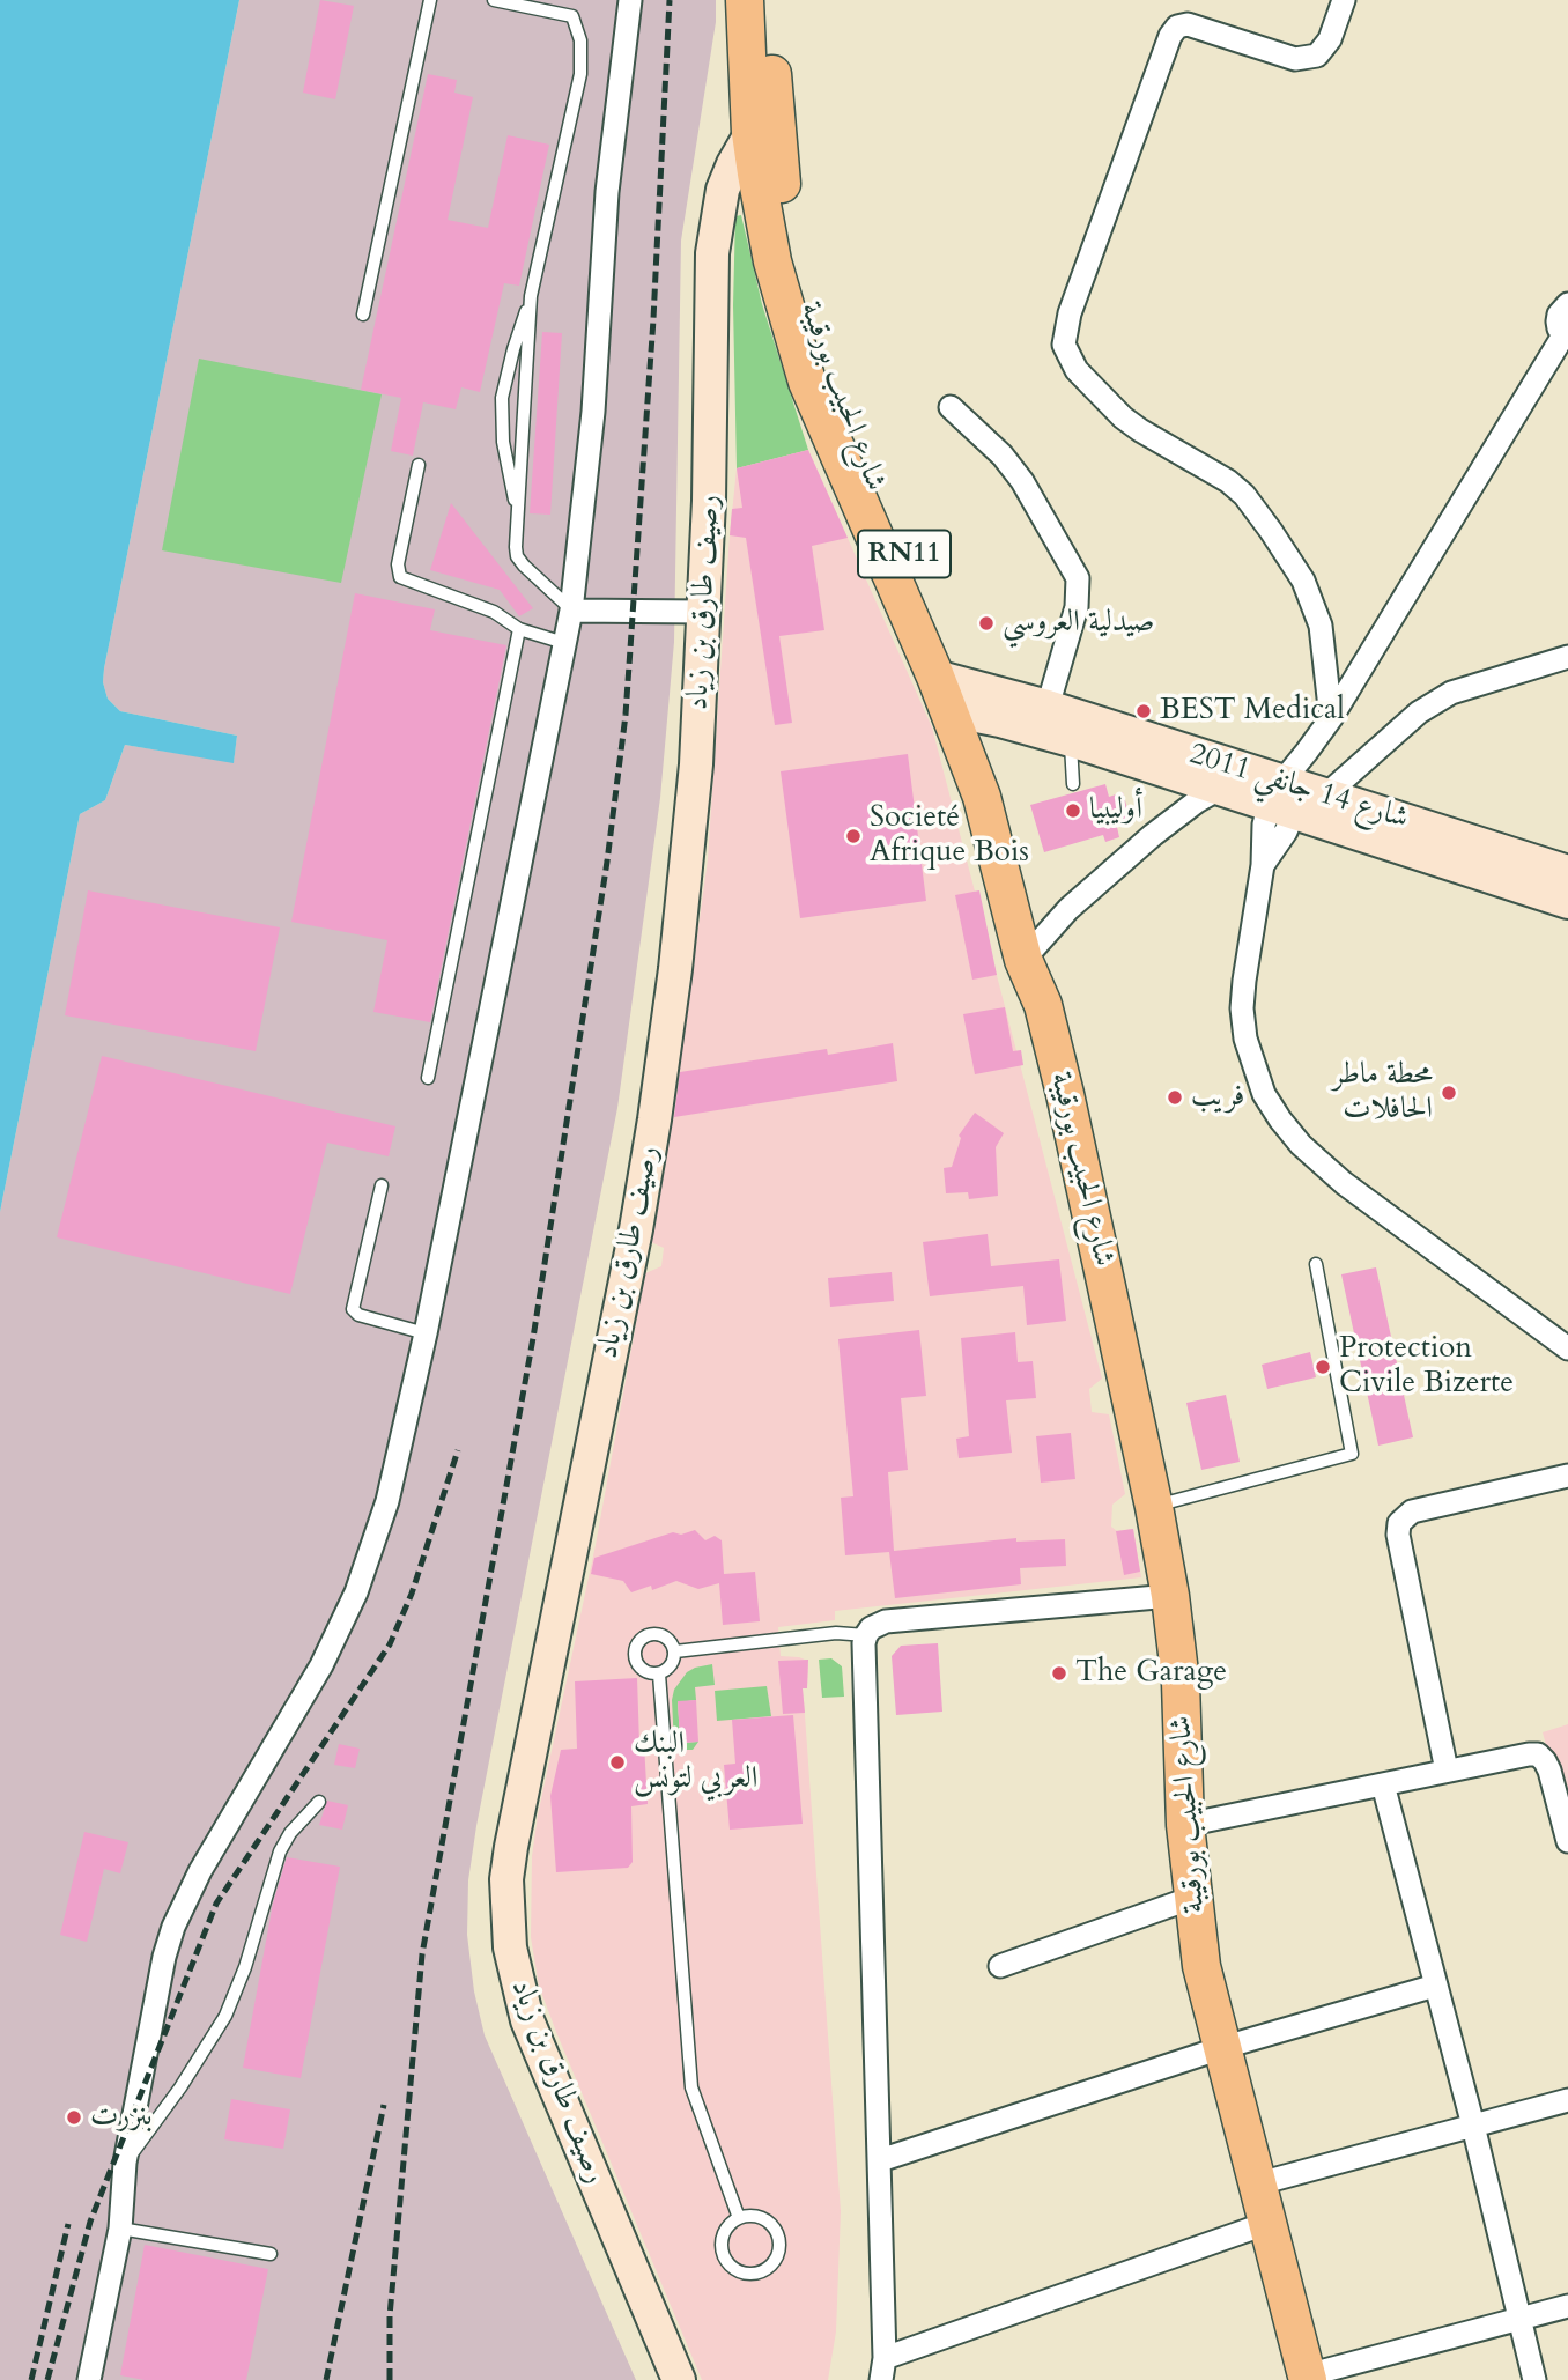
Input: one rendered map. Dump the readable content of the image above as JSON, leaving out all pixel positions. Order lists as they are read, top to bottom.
{
  "streets": {
    "main road": [
      "شارع الحبيب بورقيبة",
      "RN11",
      "رصيف طارق بن زياد",
      "شارع 14 جانفي 2011"
    ]
  },
  "crossings": [
    ["شارع الحبيب بورقيبة", "RN11"],
    ["شارع الحبيب بورقيبة", "رصيف طارق بن زياد"],
    ["شارع الحبيب بورقيبة", "شارع 14 جانفي 2011"],
    ["RN11", "رصيف طارق بن زياد"]
  ],
  "places": [
    "صيدلية العروسي",
    "BEST Medical",
    "أوليبيا",
    "Societé Afrique Bois",
    "محطة ماطر الحافلات",
    "فريب",
    "Protection Civile Bizerte",
    "The Garage",
    "البنك العربي لتونس",
    "بنزرت"
  ]
}
